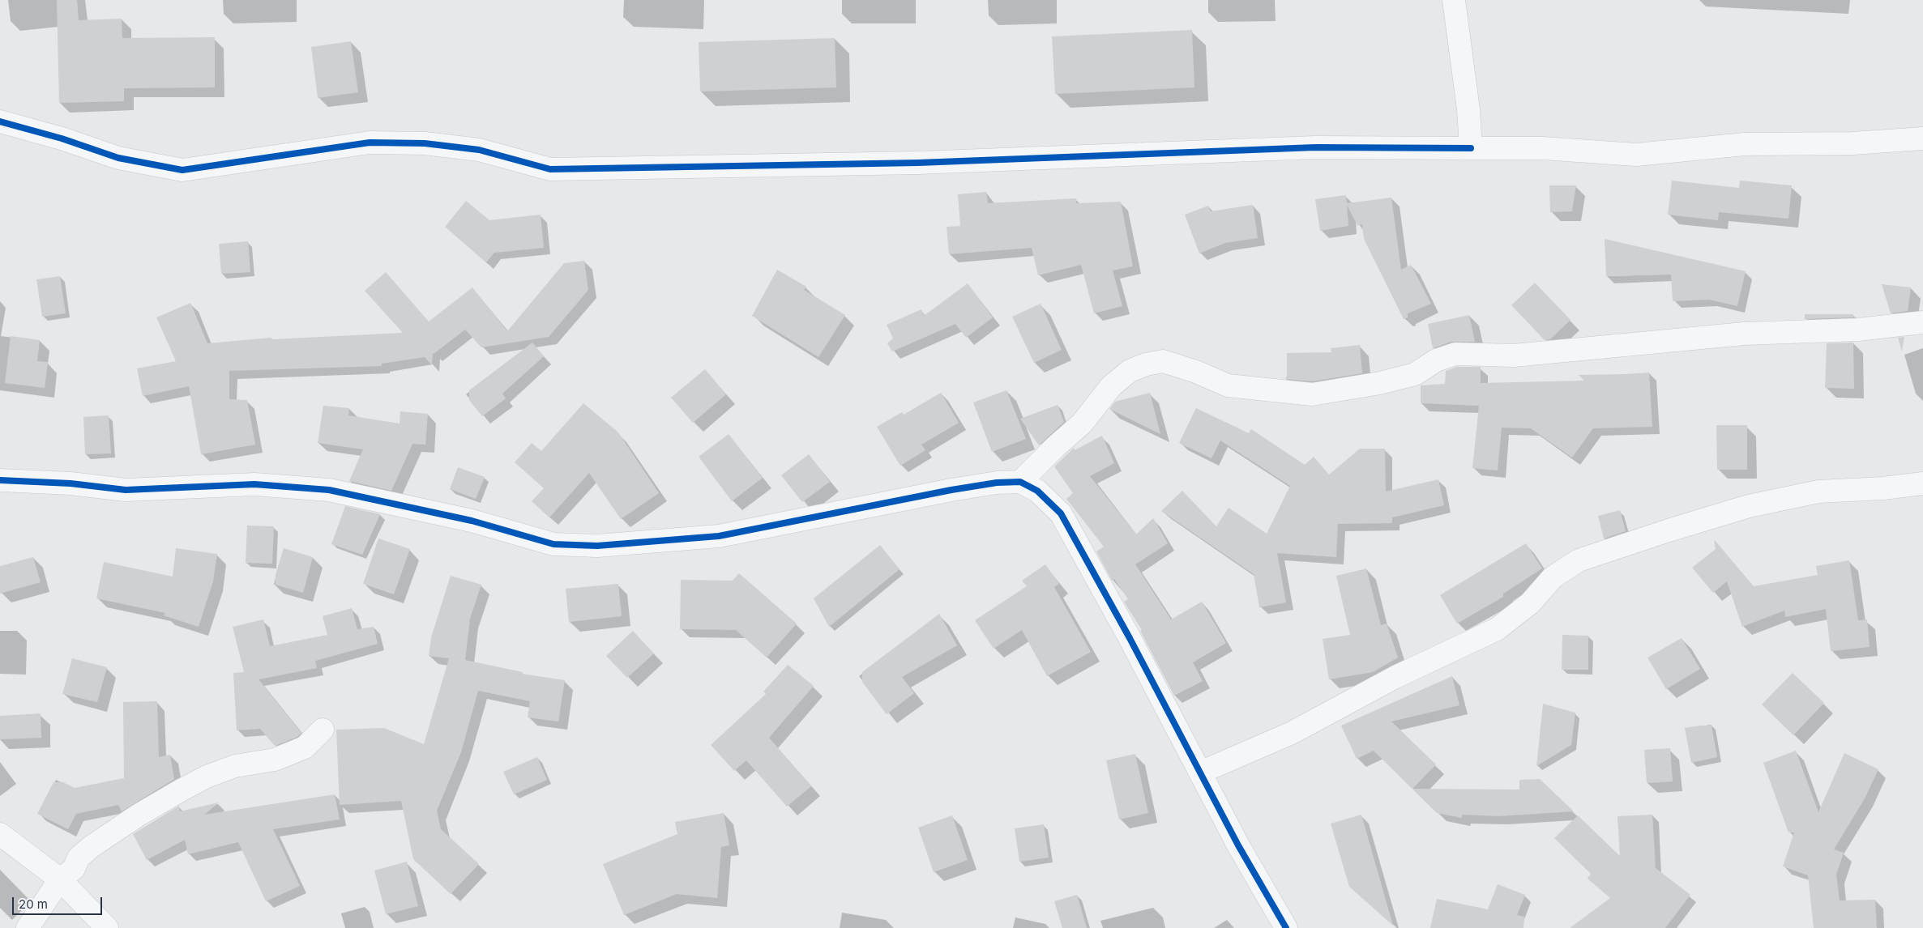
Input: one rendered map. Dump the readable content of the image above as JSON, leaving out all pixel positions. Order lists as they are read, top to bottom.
{
  "scale_bar": "20 m"
}
